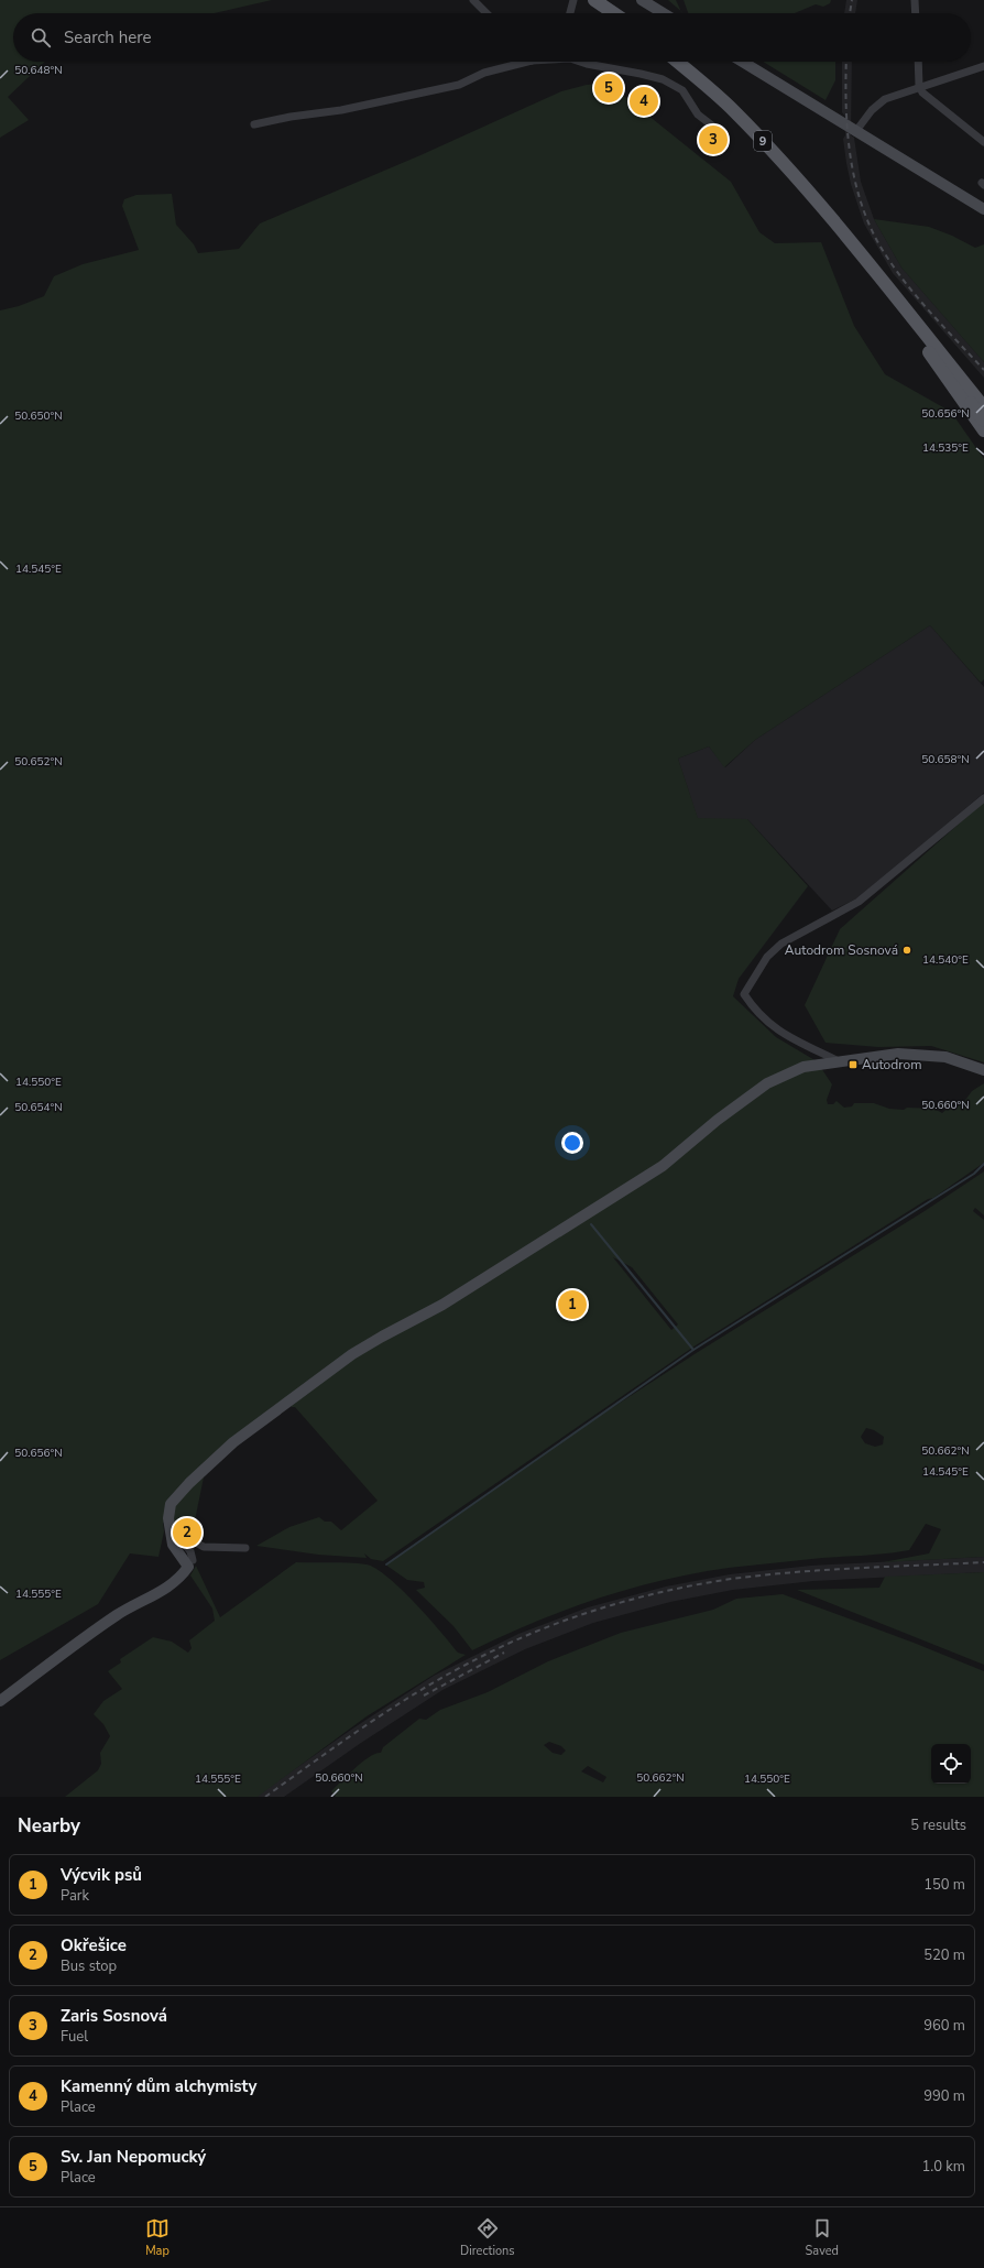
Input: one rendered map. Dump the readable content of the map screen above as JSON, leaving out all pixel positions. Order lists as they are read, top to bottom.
{
  "streets": {
    "main road": ["9"]
  },
  "places": {
    "other": ["Autodrom Sosnová"],
    "transit": ["Autodrom"]
  },
  "page": {
    "search": "Search here",
    "pins": [
      "5",
      "4",
      "3",
      "1",
      "2"
    ],
    "heading": ["Nearby", "5 results"],
    "list": [
      {
        "mark": "1",
        "name": "Výcvik psů",
        "note": "Park",
        "value": "150 m"
      },
      {
        "mark": "2",
        "name": "Okřešice",
        "note": "Bus stop",
        "value": "520 m"
      },
      {
        "mark": "3",
        "name": "Zaris Sosnová",
        "note": "Fuel",
        "value": "960 m"
      },
      {
        "mark": "4",
        "name": "Kamenný dům alchymisty",
        "note": "Place",
        "value": "990 m"
      },
      {
        "mark": "5",
        "name": "Sv. Jan Nepomucký",
        "note": "Place",
        "value": "1.0 km"
      }
    ],
    "nav": ["Map", "Directions", "Saved"]
  },
  "coordinates": [
    "50.648°N",
    "50.656°N",
    "50.650°N",
    "14.535°E",
    "14.545°E",
    "50.658°N",
    "50.652°N",
    "14.540°E",
    "14.550°E",
    "50.660°N",
    "50.654°N",
    "50.662°N",
    "14.555°E"
  ]
}
